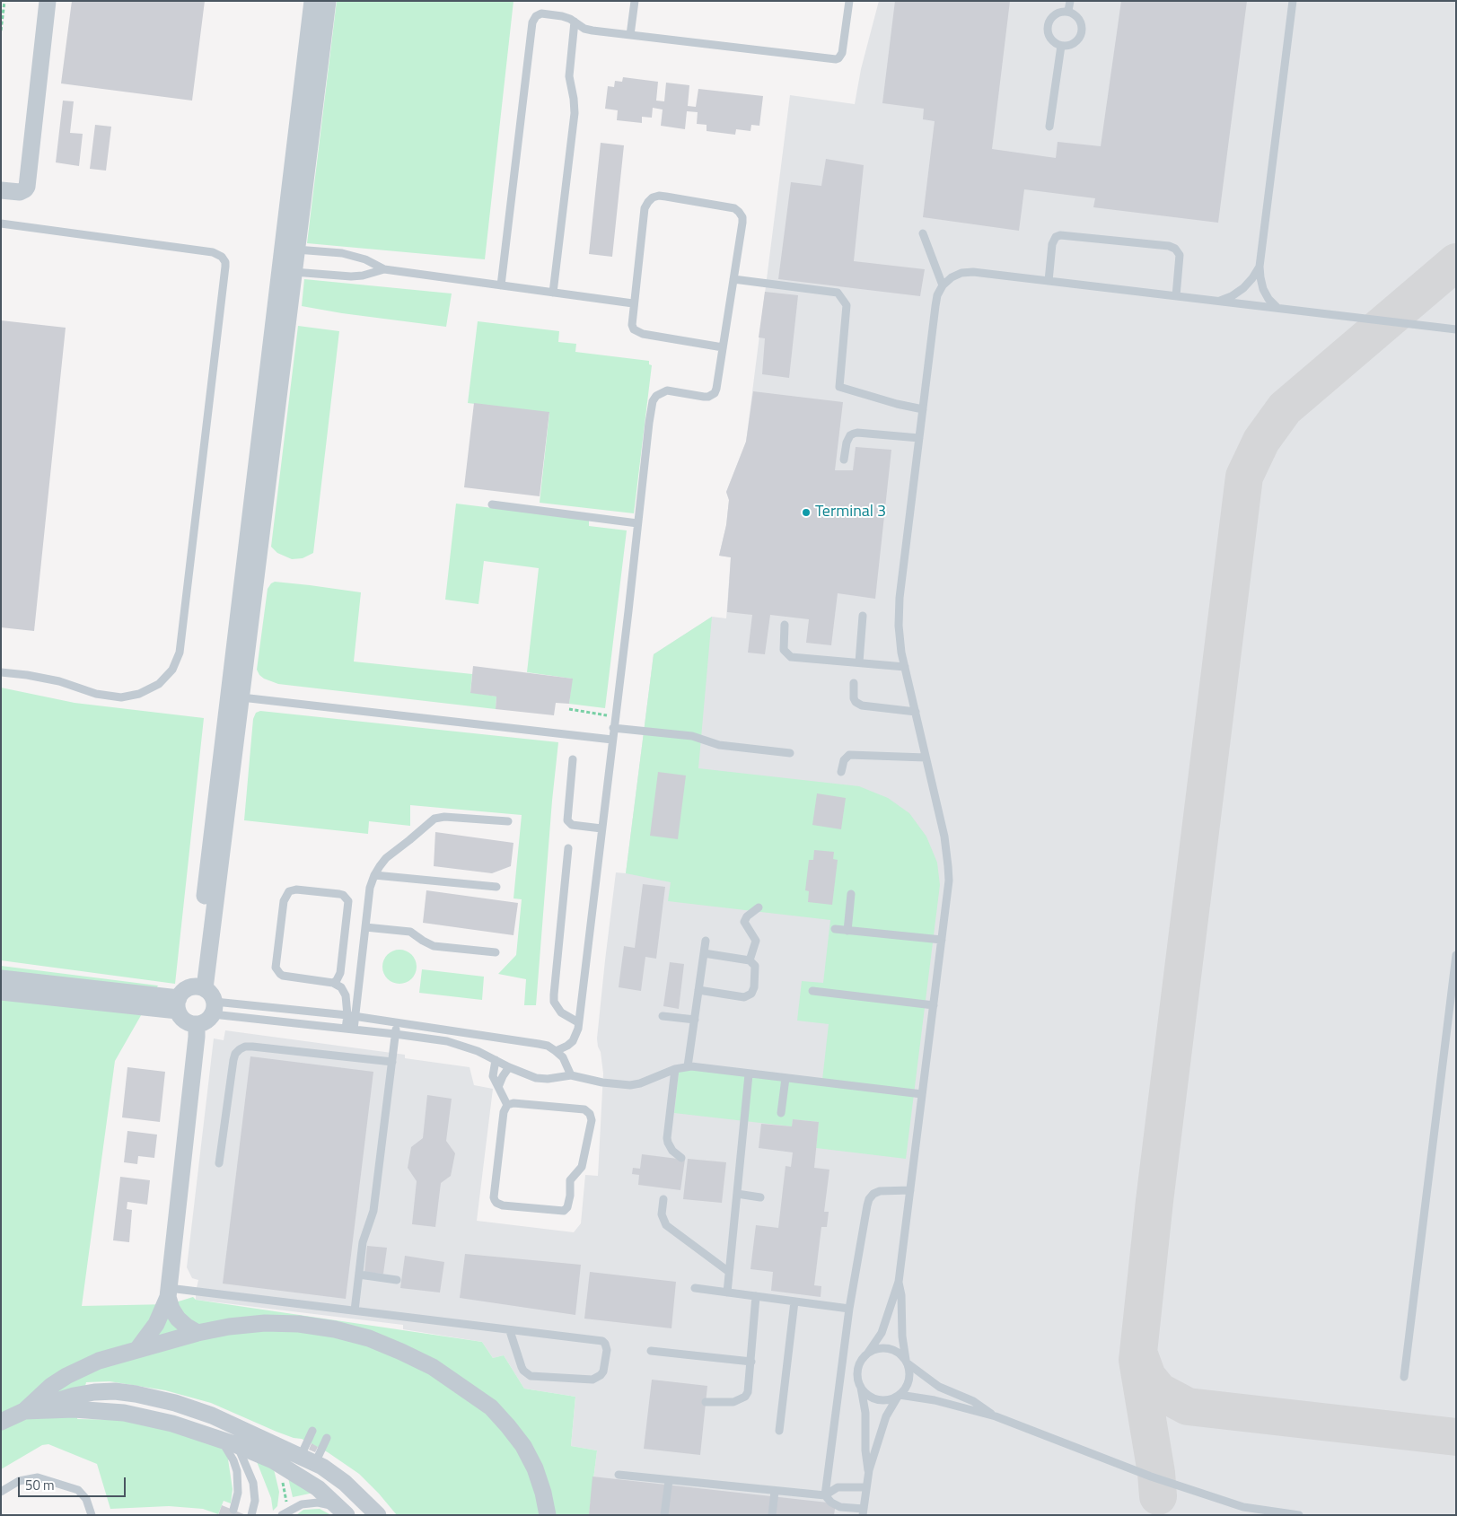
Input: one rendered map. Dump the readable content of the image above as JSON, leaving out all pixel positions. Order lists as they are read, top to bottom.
{
  "places": ["Terminal 3"],
  "scale_bar": "50 m"
}
